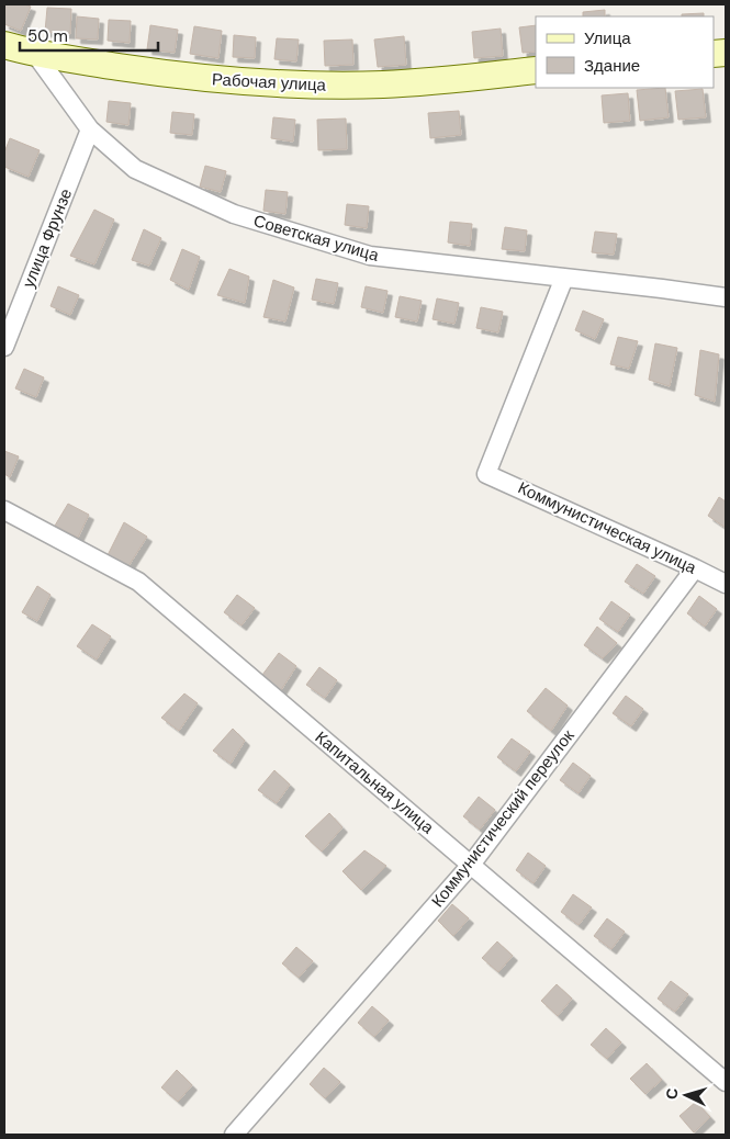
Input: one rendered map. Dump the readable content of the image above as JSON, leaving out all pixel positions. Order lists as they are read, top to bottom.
{
  "streets": {
    "main road": ["Рабочая улица"],
    "street": [
      "улица Фрунзе",
      "Советская улица",
      "Коммунистическая улица",
      "Капитальная улица",
      "Коммунистический переулок"
    ]
  },
  "crossings": [
    ["Рабочая улица", "Советская улица"],
    ["улица Фрунзе", "Советская улица"],
    ["Советская улица", "Коммунистическая улица"],
    ["Коммунистическая улица", "Коммунистический переулок"],
    ["Капитальная улица", "Коммунистический переулок"]
  ],
  "legend": ["Улица", "Здание"],
  "scale_bar": "50 m",
  "north": "left"
}
